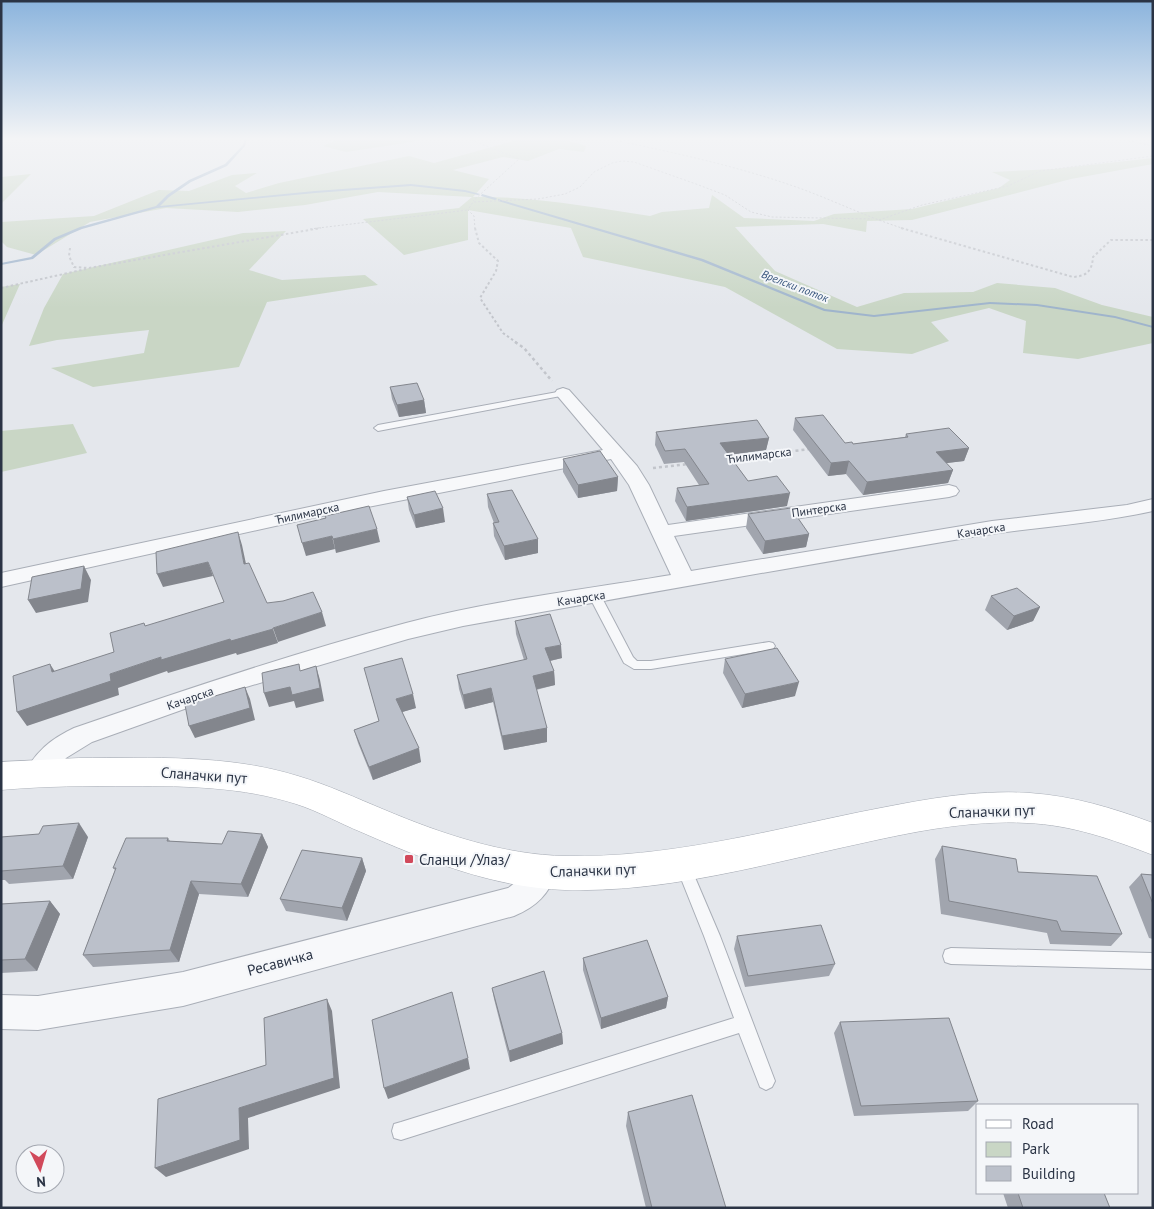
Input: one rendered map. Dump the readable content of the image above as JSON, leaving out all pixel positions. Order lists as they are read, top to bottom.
{
  "streets": {
    "street": [
      "Ћилимарска",
      "Пинтерска",
      "Качарска",
      "Сланачки пут",
      "Ресавичка"
    ]
  },
  "crossings": [
    ["Качарска", "Сланачки пут"],
    ["Сланачки пут", "Ресавичка"]
  ],
  "water": ["Врелски поток"],
  "places": {
    "transit": ["Сланци /Улаз/"]
  },
  "legend": ["Road", "Park", "Building"],
  "north": "bottom"
}
